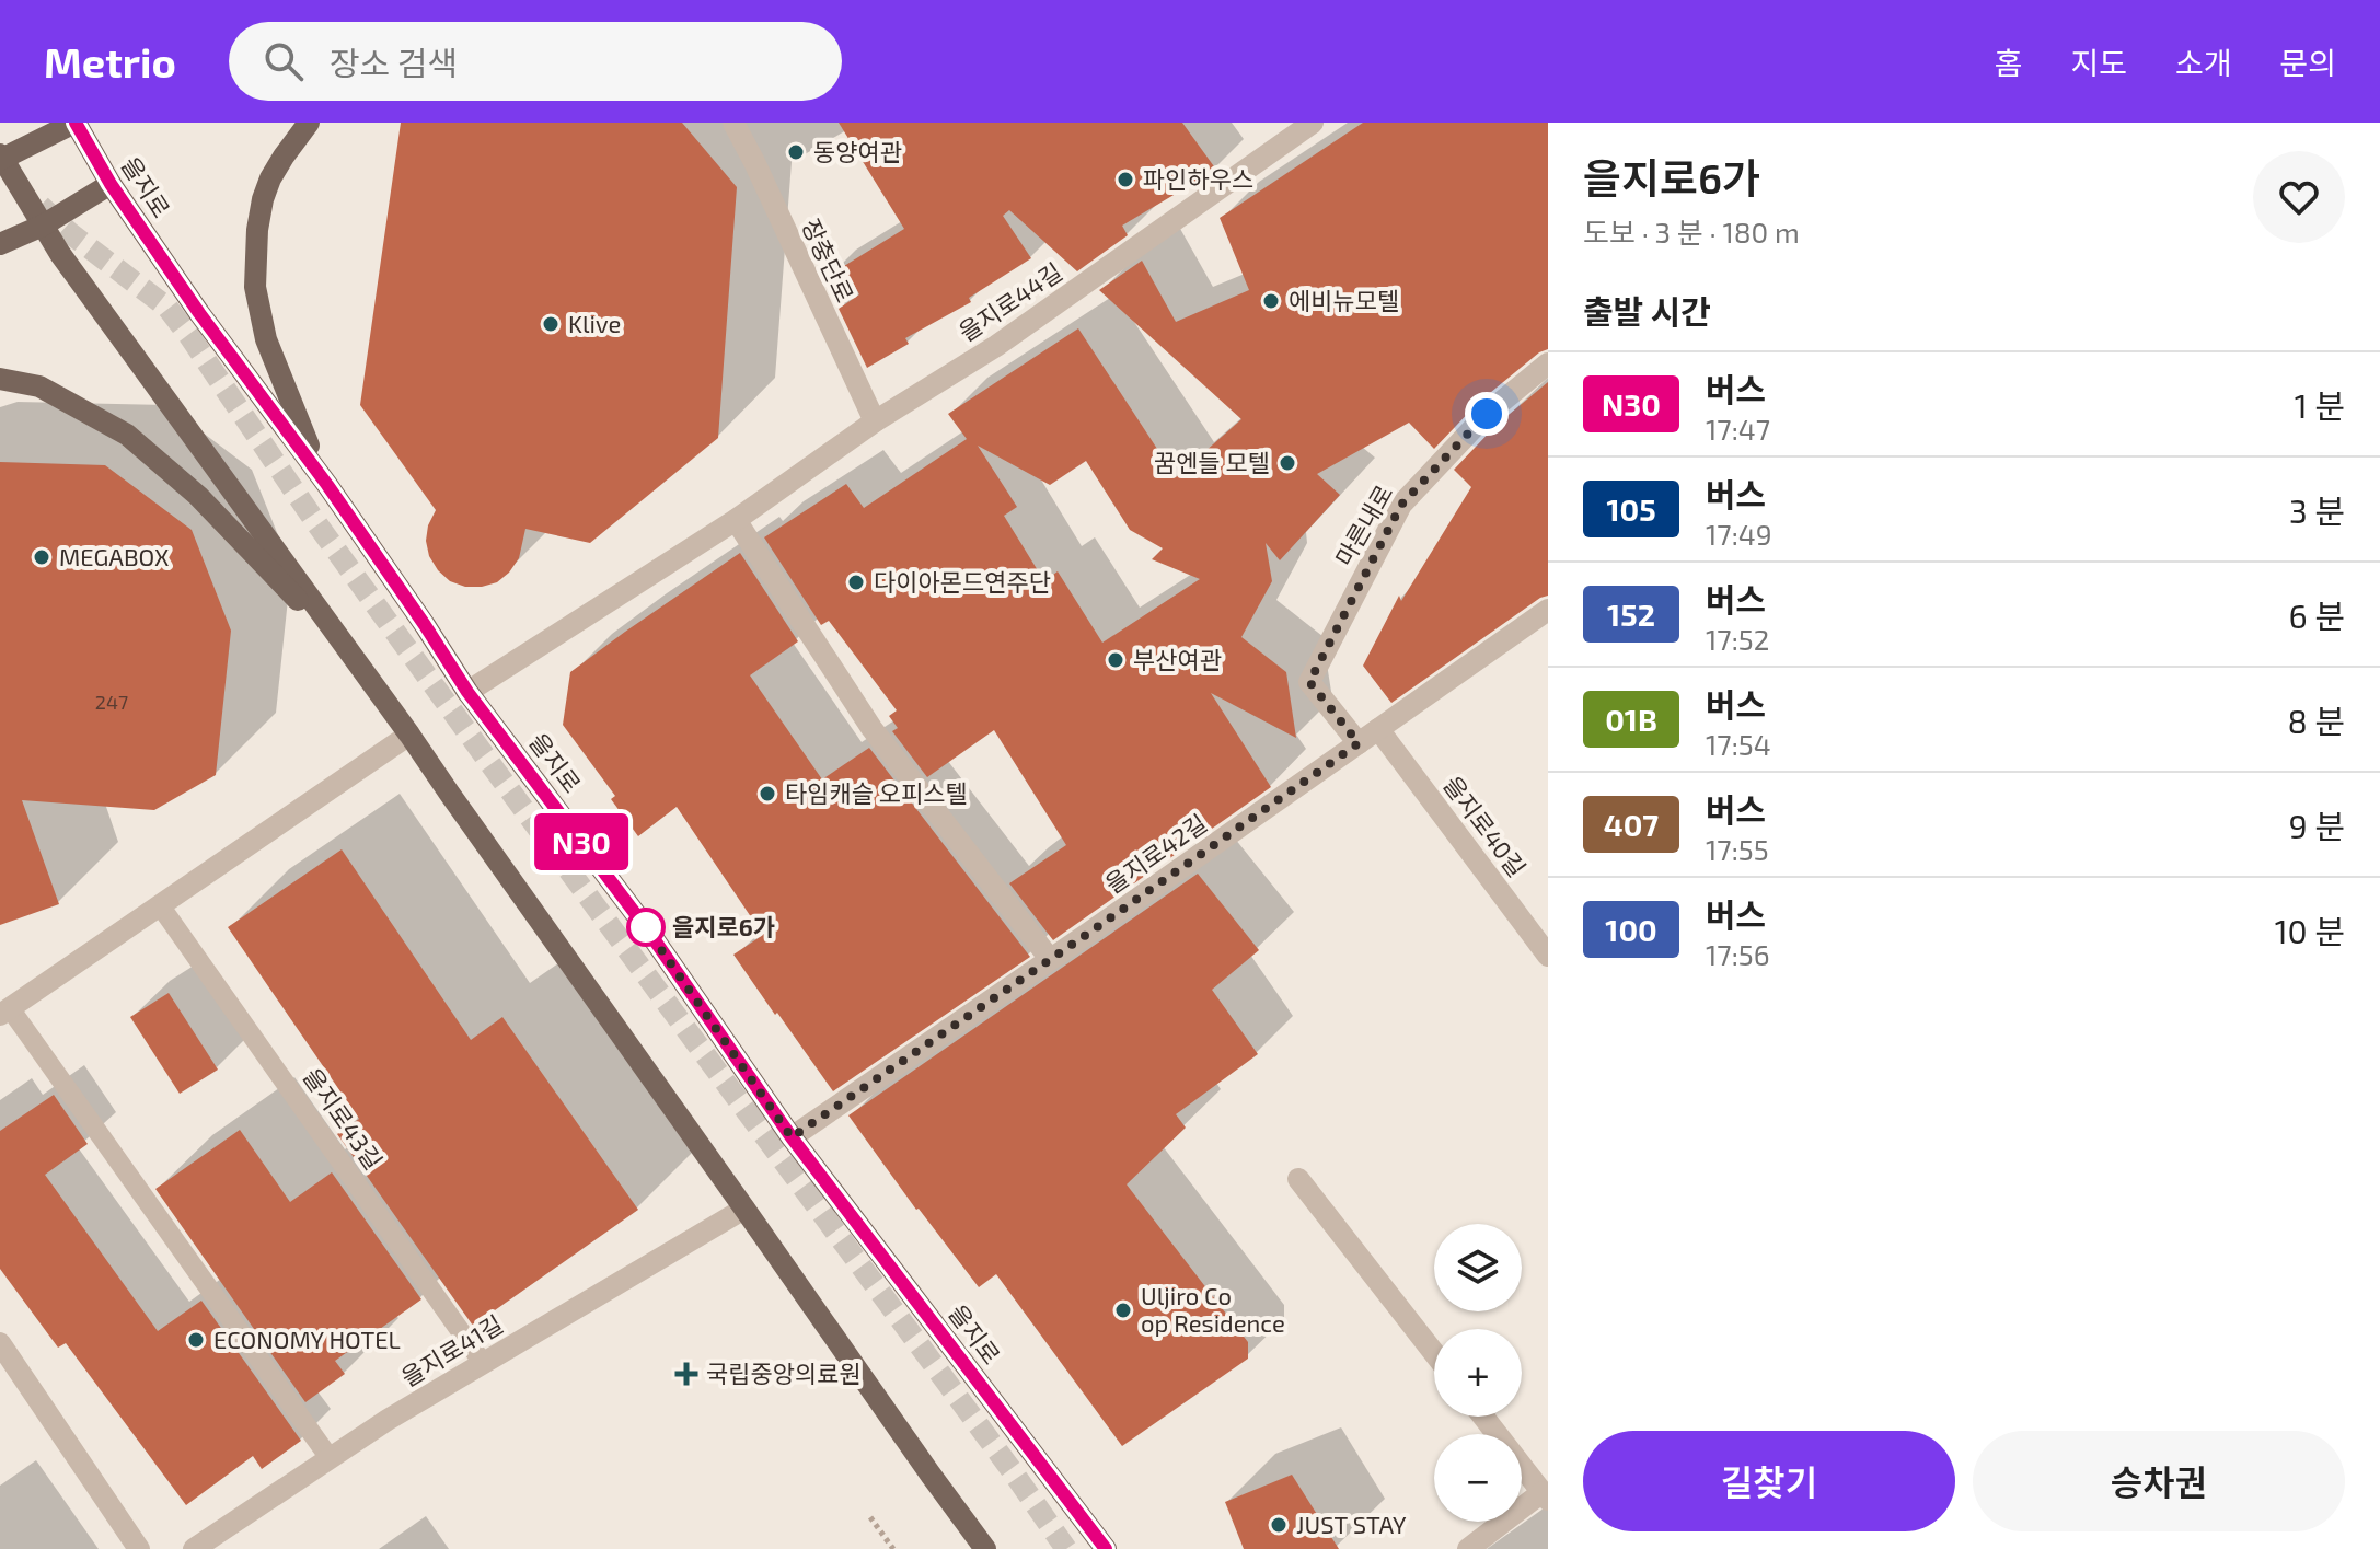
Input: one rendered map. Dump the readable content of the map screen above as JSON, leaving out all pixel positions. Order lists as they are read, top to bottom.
{
  "streets": {
    "main road": ["을지로"],
    "street": [
      "장충단로",
      "을지로44길",
      "마른내로",
      "을지로40길",
      "을지로42길",
      "을지로41길"
    ],
    "lane": ["을지로43길"]
  },
  "crossings": [
    ["을지로", "을지로44길"],
    ["을지로", "을지로42길"],
    ["장충단로", "을지로44길"],
    ["마른내로", "을지로42길"],
    ["을지로40길", "을지로42길"],
    ["을지로43길", "을지로41길"]
  ],
  "places": {
    "other": [
      "동양여관",
      "파인하우스",
      "에비뉴모텔",
      "Klive",
      "꿈엔들 모텔",
      "MEGABOX",
      "다이아몬드연주단",
      "부산여관",
      "타임캐슬 오피스텔",
      "을지로6가",
      "Uljiro Co op Residence",
      "ECONOMY HOTEL",
      "JUST STAY"
    ],
    "health": ["국립중앙의료원"]
  },
  "lines": ["bus line N30"],
  "house_numbers": ["247"],
  "page": {
    "header": "Metrio",
    "search": "장소 검색",
    "nav": [
      "홈",
      "지도",
      "소개",
      "문의"
    ],
    "on_map": "N30",
    "heading": [
      ["을지로6가", "도보 · 3 분 · 180 m"],
      "출발 시간"
    ],
    "list": [
      {
        "mark": "N30",
        "name": "버스",
        "note": "17:47",
        "value": "1 분"
      },
      {
        "mark": "105",
        "name": "버스",
        "note": "17:49",
        "value": "3 분"
      },
      {
        "mark": "152",
        "name": "버스",
        "note": "17:52",
        "value": "6 분"
      },
      {
        "mark": "01B",
        "name": "버스",
        "note": "17:54",
        "value": "8 분"
      },
      {
        "mark": "407",
        "name": "버스",
        "note": "17:55",
        "value": "9 분"
      },
      {
        "mark": "100",
        "name": "버스",
        "note": "17:56",
        "value": "10 분"
      }
    ],
    "map_buttons": ["+", "−"],
    "buttons": ["길찾기", "승차권"]
  }
}
